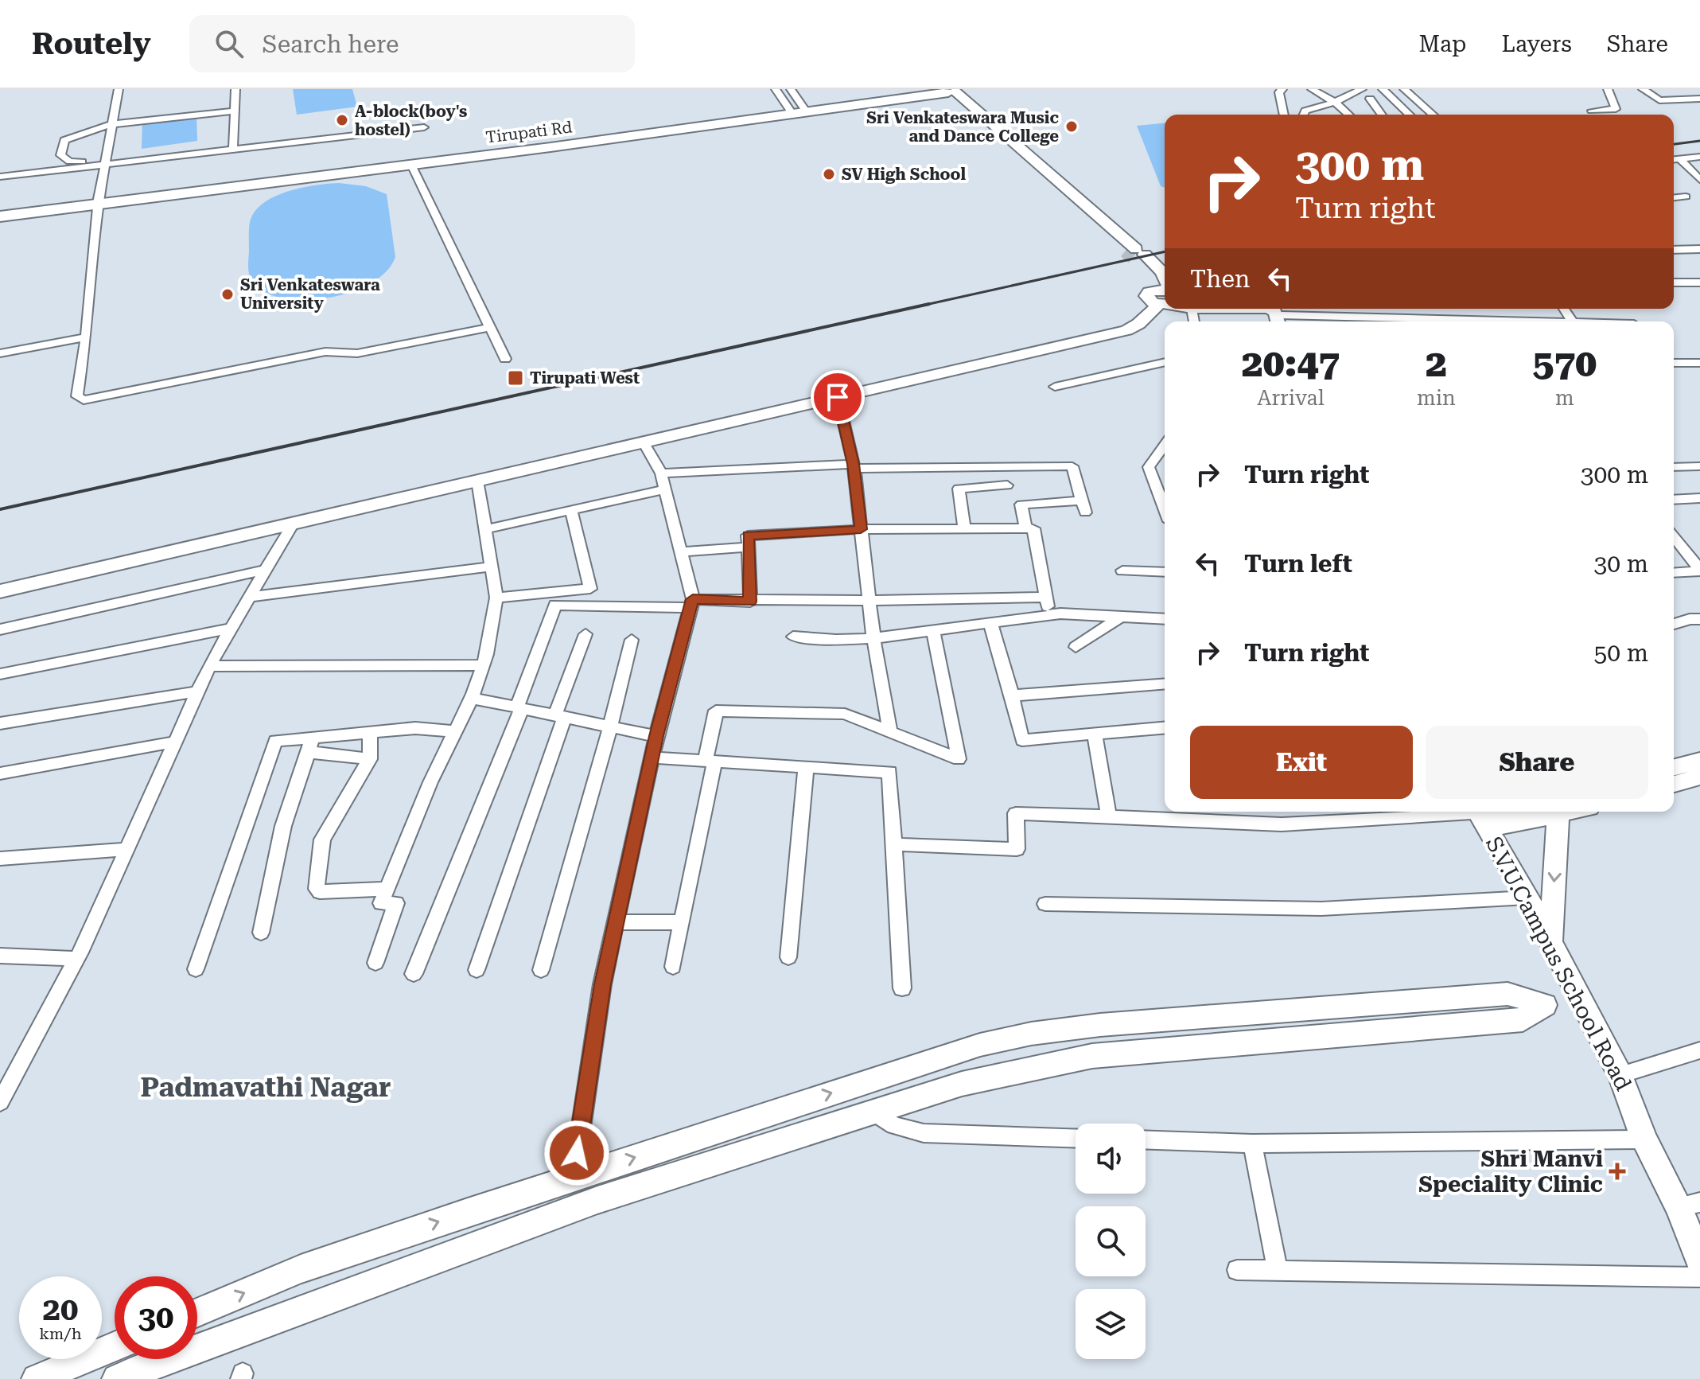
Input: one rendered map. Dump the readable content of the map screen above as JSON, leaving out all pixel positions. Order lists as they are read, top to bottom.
{
  "streets": {
    "main road": ["Tirupati Rd"],
    "street": ["S.V.U.Campus School Road"]
  },
  "districts": ["Padmavathi Nagar"],
  "places": {
    "other": [
      "A-block(boy's hostel)",
      "Sri Venkateswara Music and Dance College",
      "SV High School",
      "Sri Venkateswara University"
    ],
    "transit": ["Tirupati West"],
    "health": ["Shri Manvi Speciality Clinic"]
  },
  "page": {
    "header": "Routely",
    "search": "Search here",
    "nav": ["Map", "Layers", "Share"],
    "turn": ["300 m", "Turn right"],
    "then": "Then",
    "eta": [
      "20:47",
      "Arrival",
      "2",
      "min",
      "570",
      "m"
    ],
    "list": [
      {
        "name": "Turn right",
        "value": "300 m"
      },
      {
        "name": "Turn left",
        "value": "30 m"
      },
      {
        "name": "Turn right",
        "value": "50 m"
      }
    ],
    "buttons": ["Exit", "Share"],
    "speed": "20 km/h",
    "limit": "30"
  }
}
